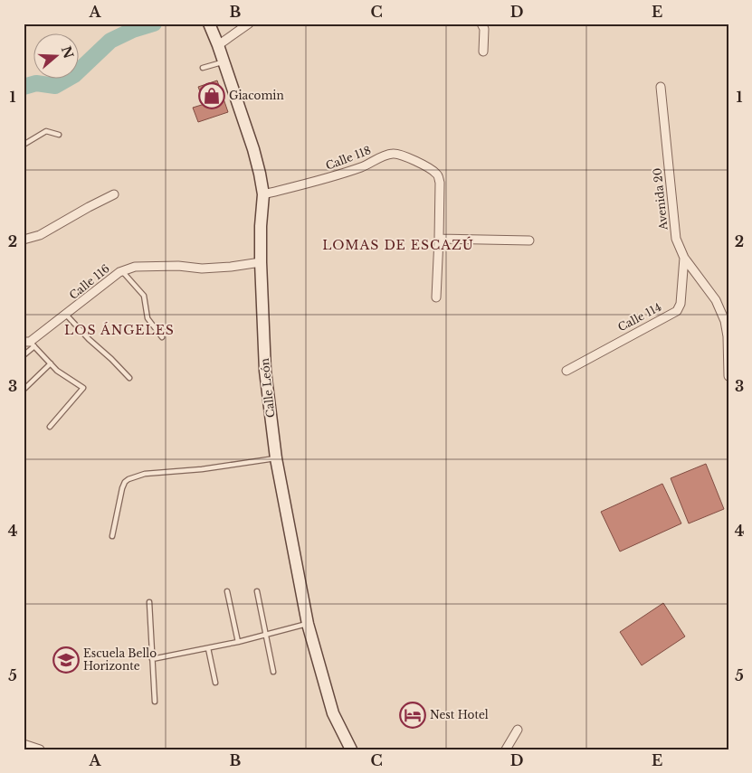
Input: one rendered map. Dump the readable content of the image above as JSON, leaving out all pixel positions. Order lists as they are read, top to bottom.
{
  "streets": {
    "main road": ["Calle León"],
    "street": [
      "Calle 118",
      "Avenida 20",
      "Calle 116",
      "Calle 114"
    ]
  },
  "crossings": [
    ["Calle 118", "Calle León"],
    ["Avenida 20", "Calle 114"],
    ["Calle 116", "Calle León"]
  ],
  "districts": ["LOMAS DE ESCAZÚ", "LOS ÁNGELES"],
  "places": {
    "shop": ["Giacomin"],
    "school or university": ["Escuela Bello Horizonte"],
    "hotel": ["Nest Hotel"]
  },
  "north": "right",
  "grid": {
    "columns": [
      "A",
      "B",
      "C",
      "D",
      "E"
    ],
    "rows": [
      "1",
      "2",
      "3",
      "4",
      "5"
    ]
  }
}
